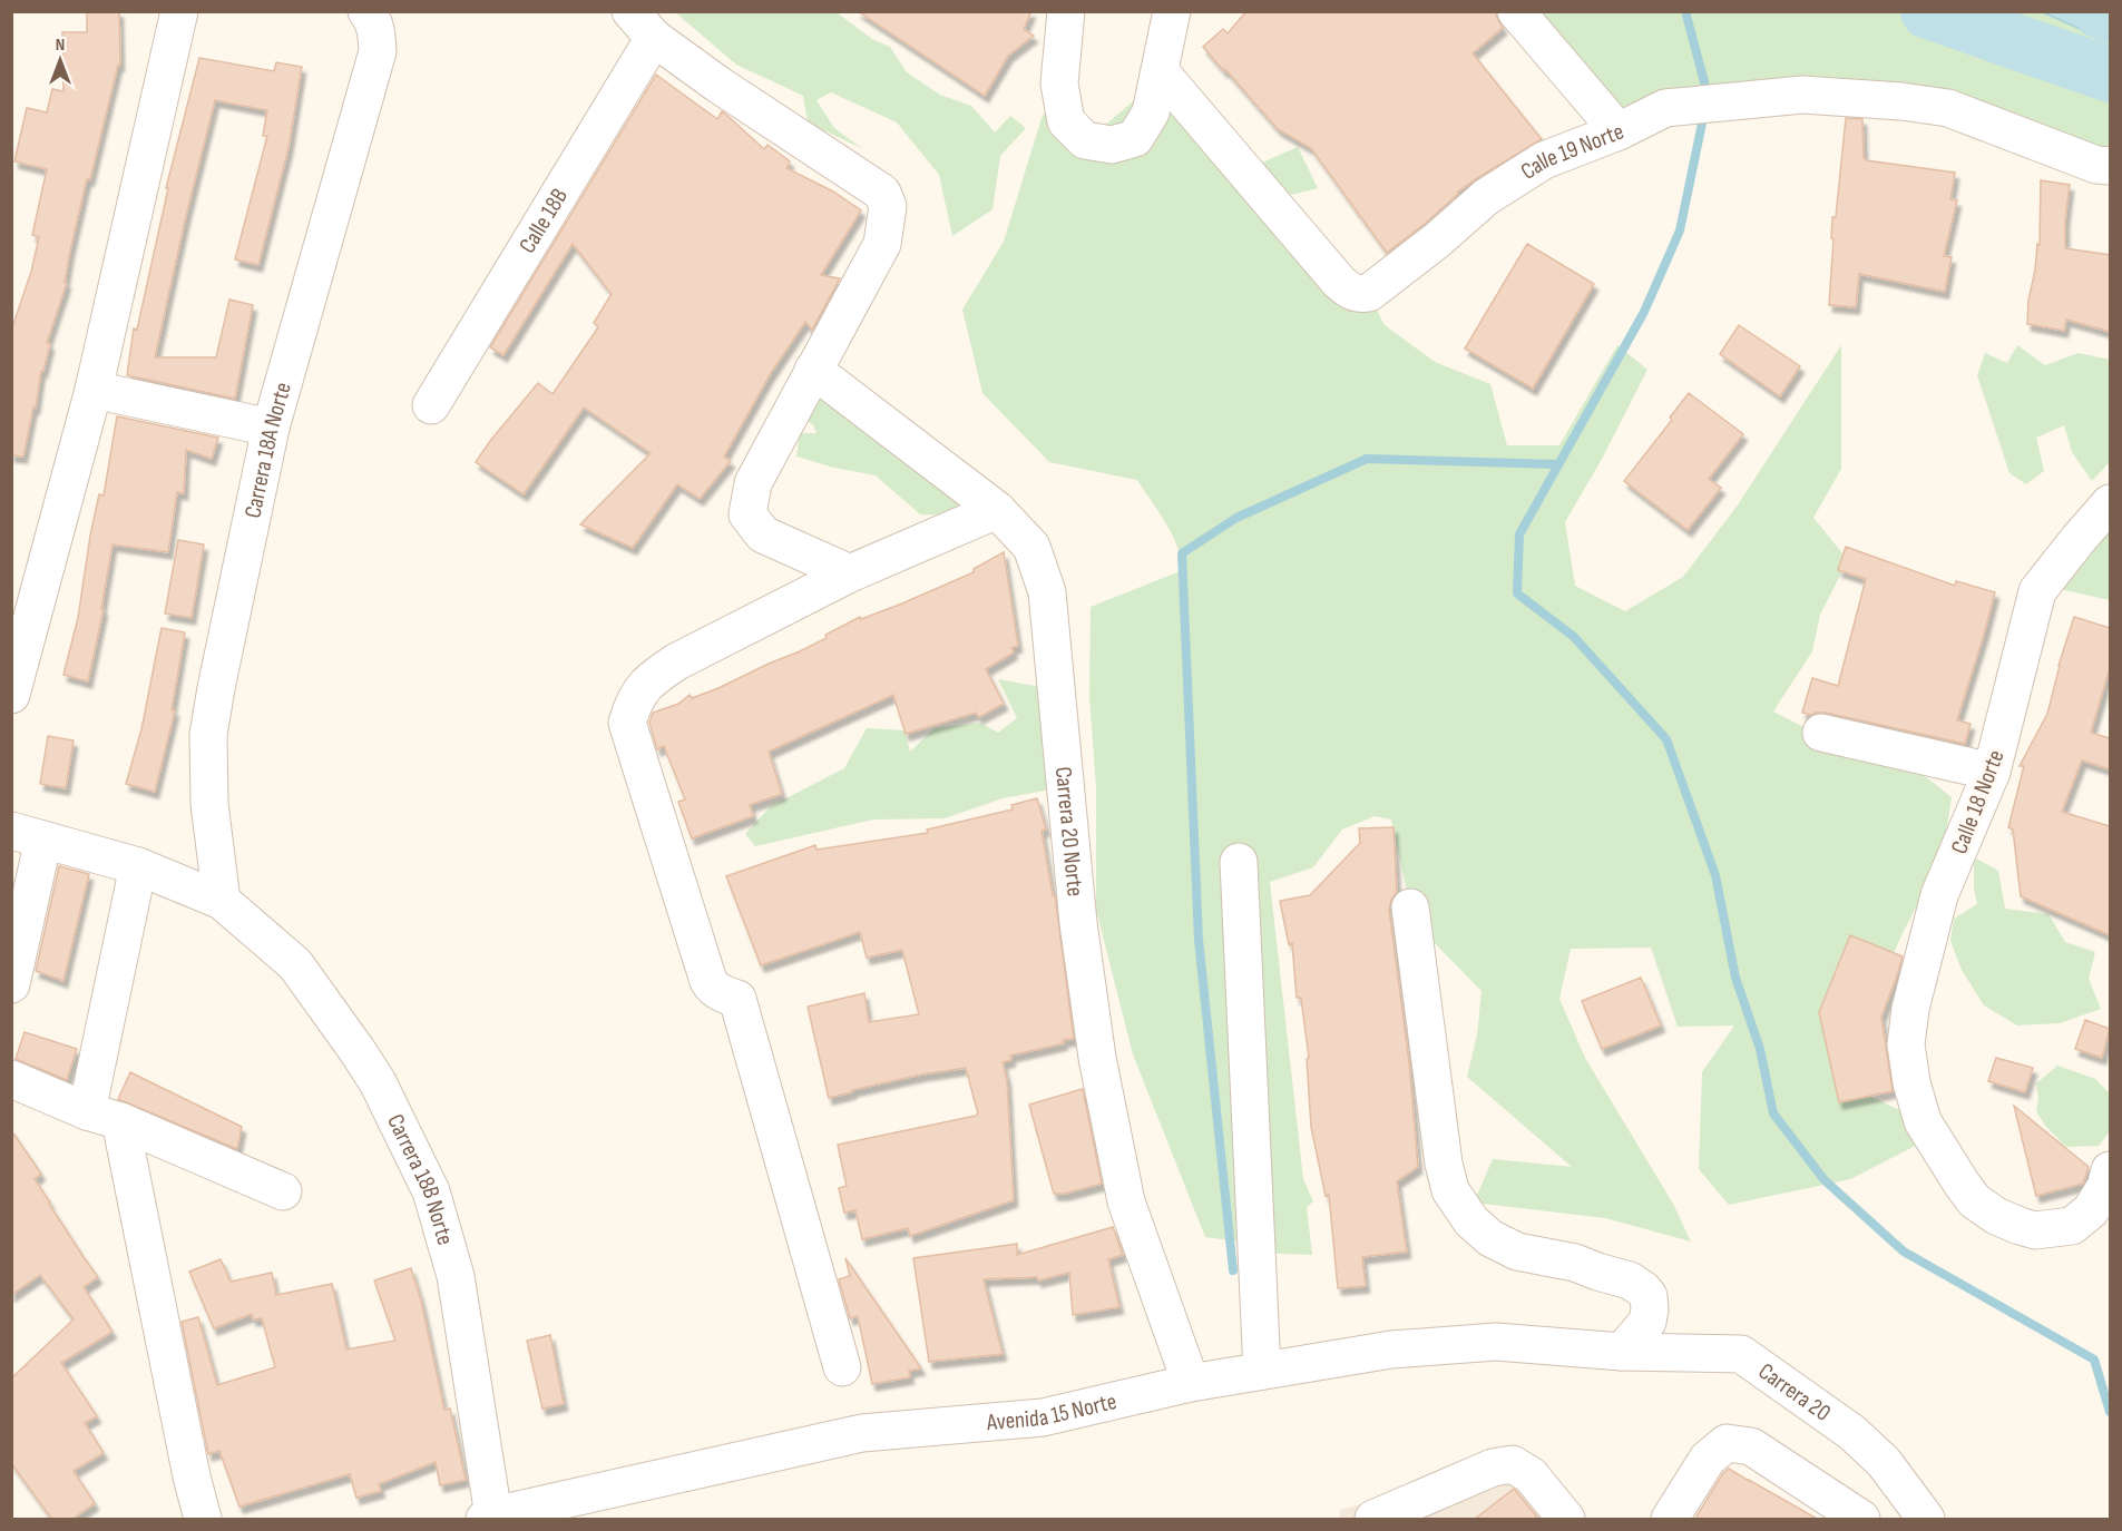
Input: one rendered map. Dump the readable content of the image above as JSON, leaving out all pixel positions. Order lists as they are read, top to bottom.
{
  "streets": {
    "street": [
      "Calle 19 Norte",
      "Calle 18B",
      "Carrera 18A Norte",
      "Calle 18 Norte",
      "Carrera 20 Norte",
      "Carrera 18B Norte",
      "Carrera 20",
      "Avenida 15 Norte"
    ]
  },
  "crossings": [
    ["Carrera 18A Norte", "Carrera 18B Norte"],
    ["Carrera 20 Norte", "Avenida 15 Norte"],
    ["Carrera 18B Norte", "Avenida 15 Norte"],
    ["Carrera 20", "Avenida 15 Norte"]
  ],
  "north": "top"
}
